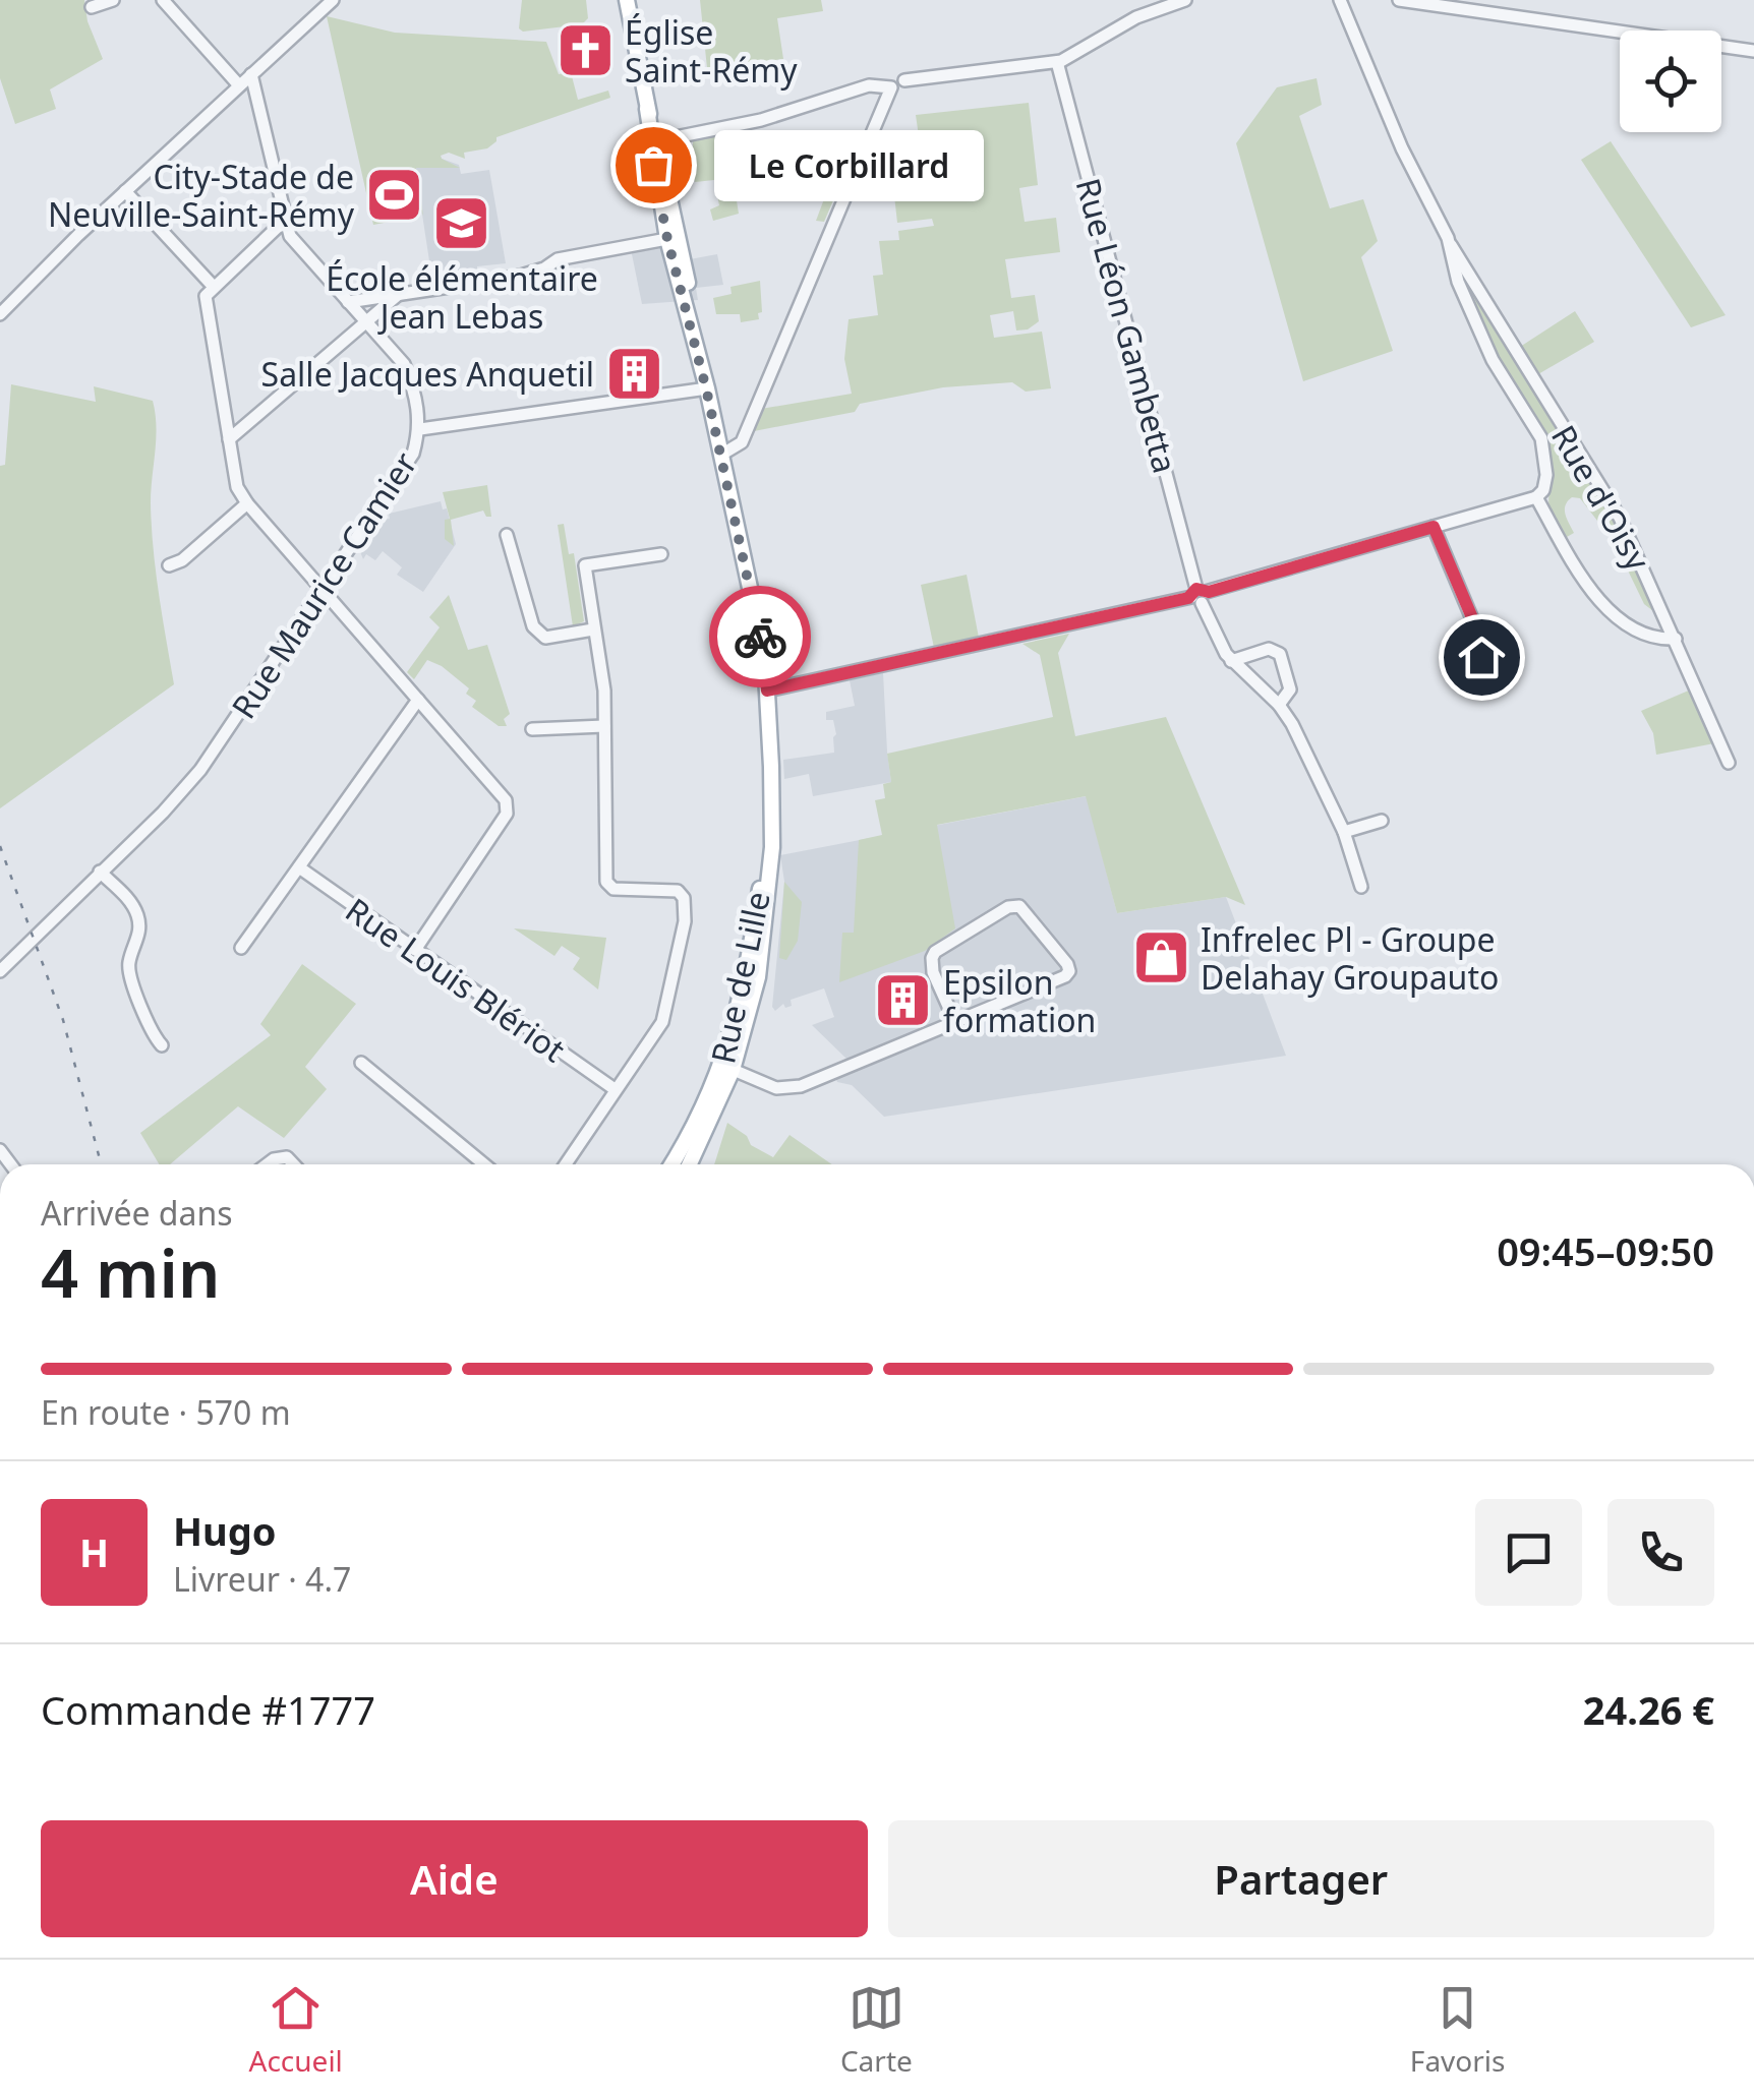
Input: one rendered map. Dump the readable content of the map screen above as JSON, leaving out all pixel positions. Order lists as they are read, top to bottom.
{
  "streets": {
    "main road": ["Rue de Lille"],
    "street": [
      "Rue Léon Gambetta",
      "Rue d'Oisy",
      "Rue Maurice Camier",
      "Rue Louis Blériot"
    ]
  },
  "crossings": [
    ["Rue Maurice Camier", "Rue de Lille"]
  ],
  "places": {
    "church": ["Église Saint-Rémy"],
    "other": ["Le Corbillard"],
    "sports": ["City-Stade de Neuville-Saint-Rémy"],
    "school or university": ["École élémentaire Jean Lebas"],
    "building": ["Salle Jacques Anquetil", "Epsilon formation"],
    "shop": ["Infrelec Pl - Groupe Delahay Groupauto"]
  },
  "page": {
    "bubble": "Le Corbillard",
    "heading": ["4 min", "Arrivée dans", "09:45–09:50"],
    "panel": [
      "Hugo",
      "Livreur · 4.7",
      "Commande #1777",
      "24.26 €"
    ],
    "bar": "En route · 570 m",
    "round": "H",
    "buttons": ["Aide", "Partager"],
    "tabs": ["Accueil", "Carte", "Favoris"]
  }
}
